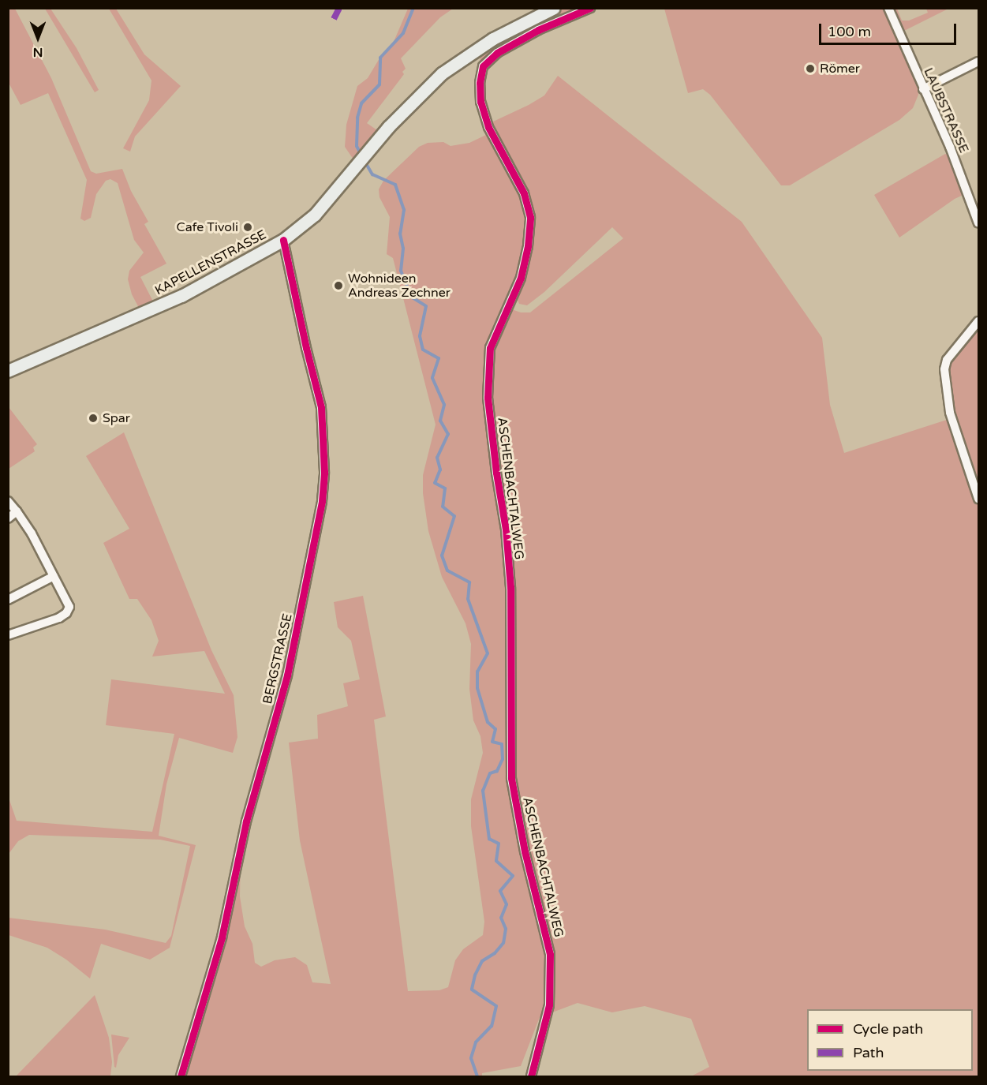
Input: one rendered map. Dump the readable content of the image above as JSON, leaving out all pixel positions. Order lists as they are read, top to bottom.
{
  "streets": {
    "main road": ["KAPELLENSTRASSE"],
    "street": ["LAUBSTRASSE", "ASCHENBACHTALWEG", "BERGSTRASSE"]
  },
  "crossings": [
    ["KAPELLENSTRASSE", "BERGSTRASSE"]
  ],
  "places": [
    "Römer",
    "Cafe Tivoli",
    "Wohnideen Andreas Zechner",
    "Spar"
  ],
  "legend": ["Cycle path", "Path"],
  "scale_bar": "100 m",
  "north": "bottom"
}
